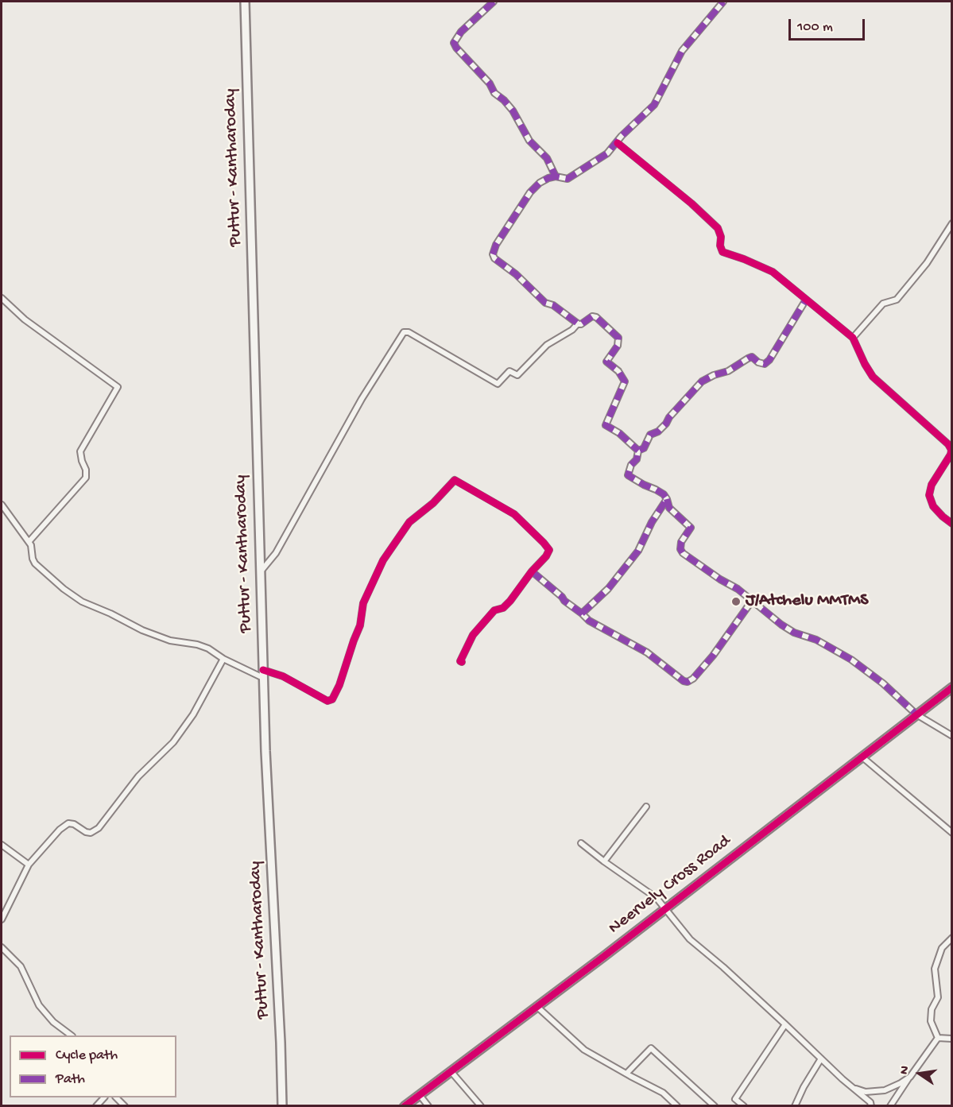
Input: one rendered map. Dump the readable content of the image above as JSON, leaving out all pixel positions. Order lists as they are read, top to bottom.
{
  "streets": {
    "main road": ["Puttur - Kantharoday", "Neervely Cross Road"]
  },
  "places": ["J/Atchelu MMTMS"],
  "legend": ["Cycle path", "Path"],
  "scale_bar": "100 m",
  "north": "left"
}
